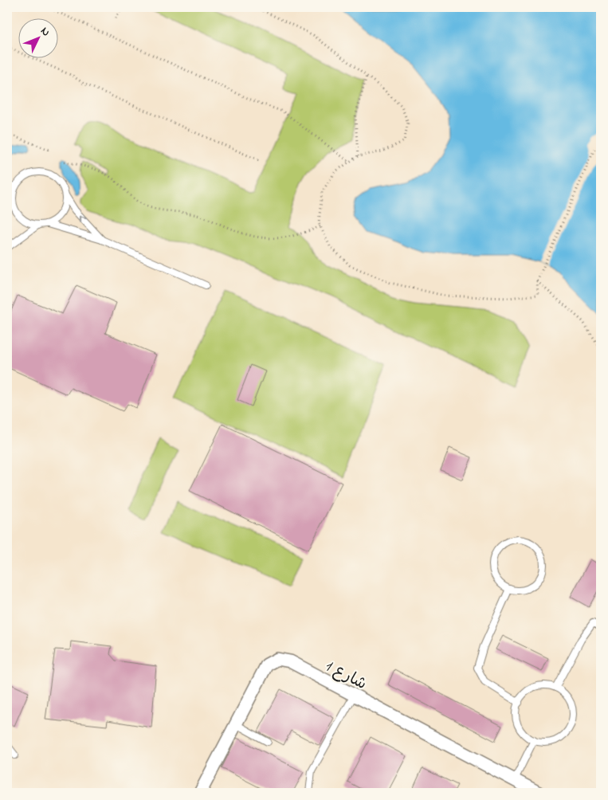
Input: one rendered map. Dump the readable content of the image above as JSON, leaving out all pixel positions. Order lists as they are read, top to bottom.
{
  "streets": {
    "street": ["شارع 1"]
  },
  "north": "top right"
}
